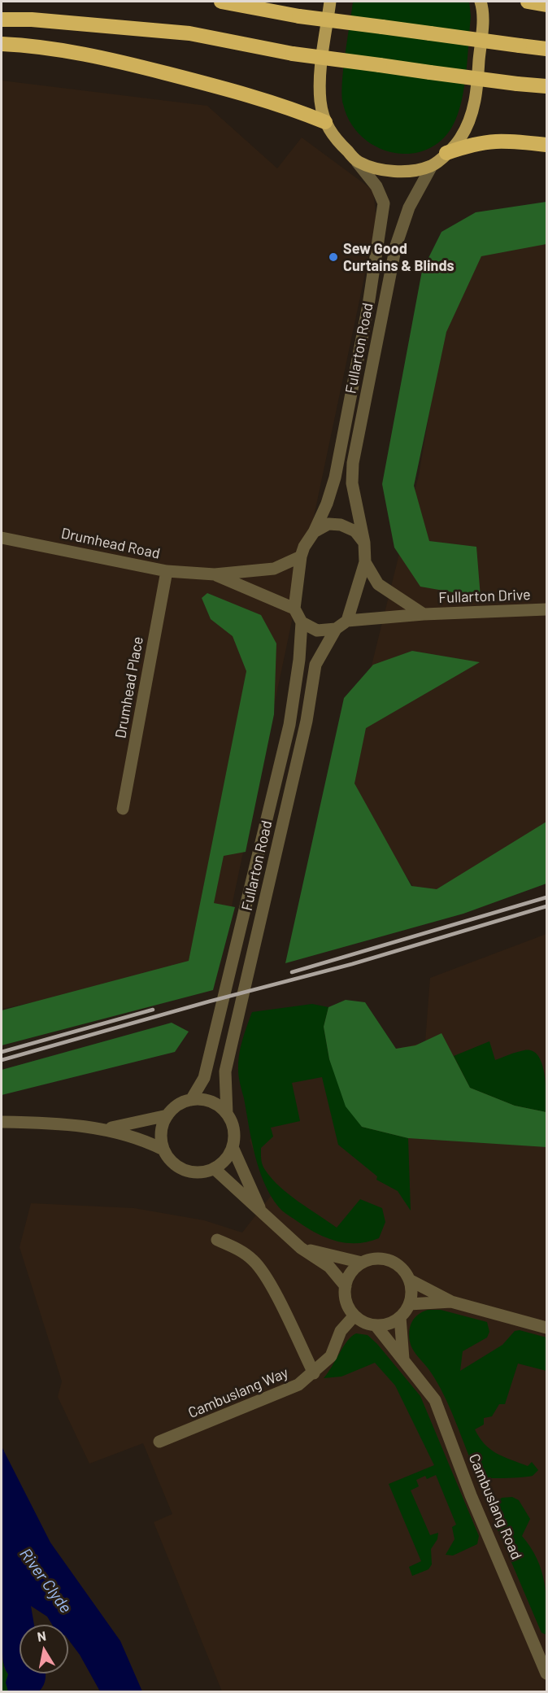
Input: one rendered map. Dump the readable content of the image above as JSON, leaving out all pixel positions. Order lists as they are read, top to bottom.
{
  "streets": {
    "main road": ["Fullarton Road"],
    "street": [
      "Drumhead Road",
      "Fullarton Drive",
      "Drumhead Place",
      "Cambuslang Way",
      "Cambuslang Road"
    ]
  },
  "crossings": [
    ["Fullarton Road", "Fullarton Drive"],
    ["Drumhead Road", "Drumhead Place"],
    ["Cambuslang Way", "Cambuslang Road"]
  ],
  "water": ["River Clyde"],
  "places": ["Sew Good Curtains & Blinds"],
  "north": "top"
}
